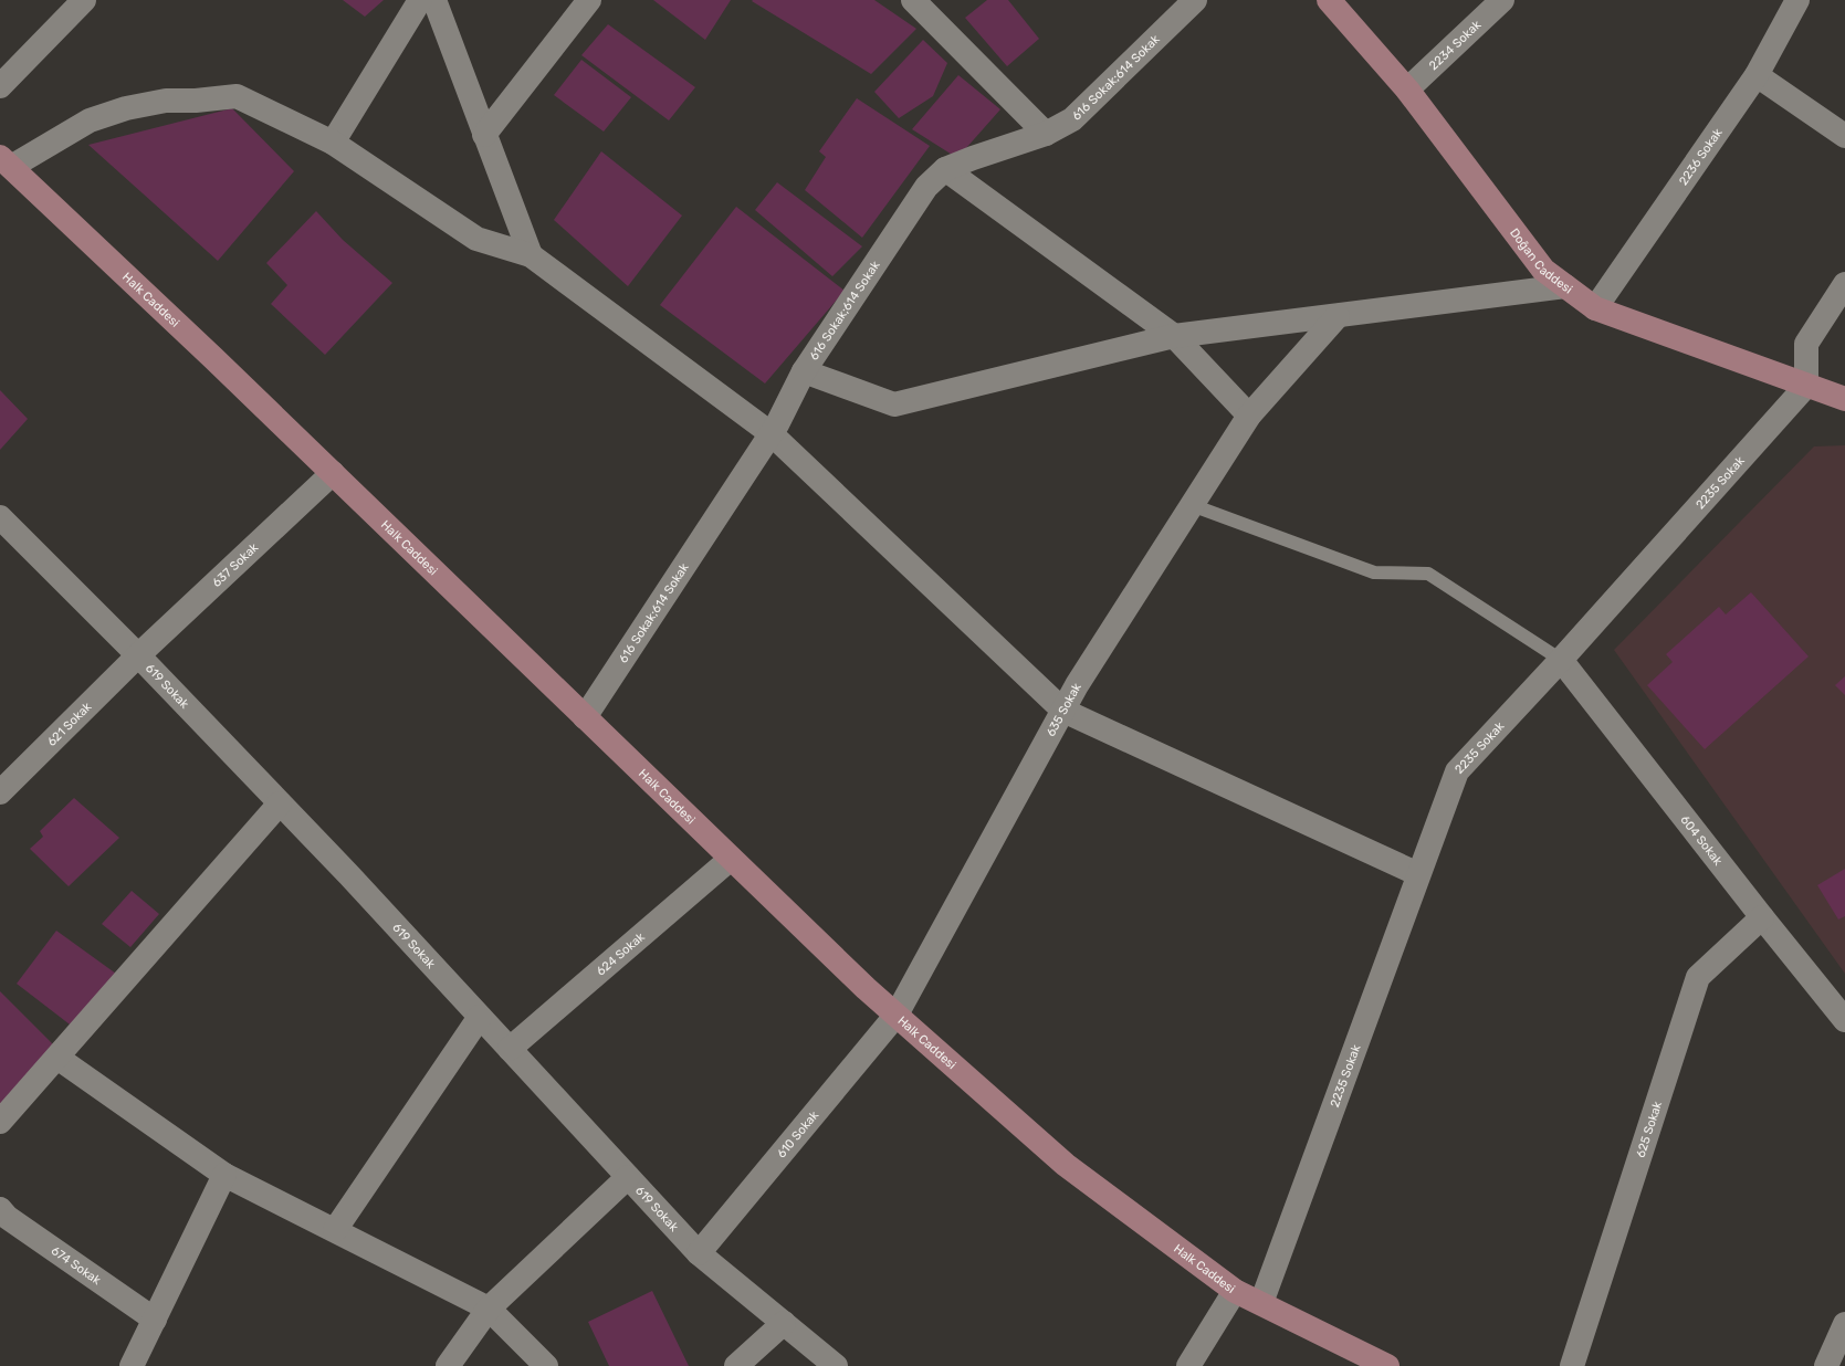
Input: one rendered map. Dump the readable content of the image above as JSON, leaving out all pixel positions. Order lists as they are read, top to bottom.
{
  "streets": {
    "street": [
      "2234 Sokak",
      "616 Sokak;614 Sokak",
      "2236 Sokak",
      "Doğan Caddesi",
      "Halk Caddesi",
      "2235 Sokak",
      "637 Sokak",
      "619 Sokak",
      "635 Sokak",
      "621 Sokak",
      "604 Sokak",
      "624 Sokak",
      "625 Sokak",
      "610 Sokak",
      "674 Sokak"
    ]
  },
  "crossings": [
    ["2234 Sokak", "Doğan Caddesi"],
    ["616 Sokak;614 Sokak", "Halk Caddesi"],
    ["2236 Sokak", "Doğan Caddesi"],
    ["Doğan Caddesi", "2235 Sokak"],
    ["Halk Caddesi", "2235 Sokak"],
    ["Halk Caddesi", "637 Sokak"],
    ["Halk Caddesi", "635 Sokak"],
    ["Halk Caddesi", "624 Sokak"],
    ["Halk Caddesi", "610 Sokak"],
    ["2235 Sokak", "604 Sokak"],
    ["637 Sokak", "619 Sokak"],
    ["637 Sokak", "621 Sokak"],
    ["619 Sokak", "621 Sokak"],
    ["619 Sokak", "624 Sokak"],
    ["619 Sokak", "610 Sokak"],
    ["635 Sokak", "610 Sokak"],
    ["604 Sokak", "625 Sokak"]
  ]
}
